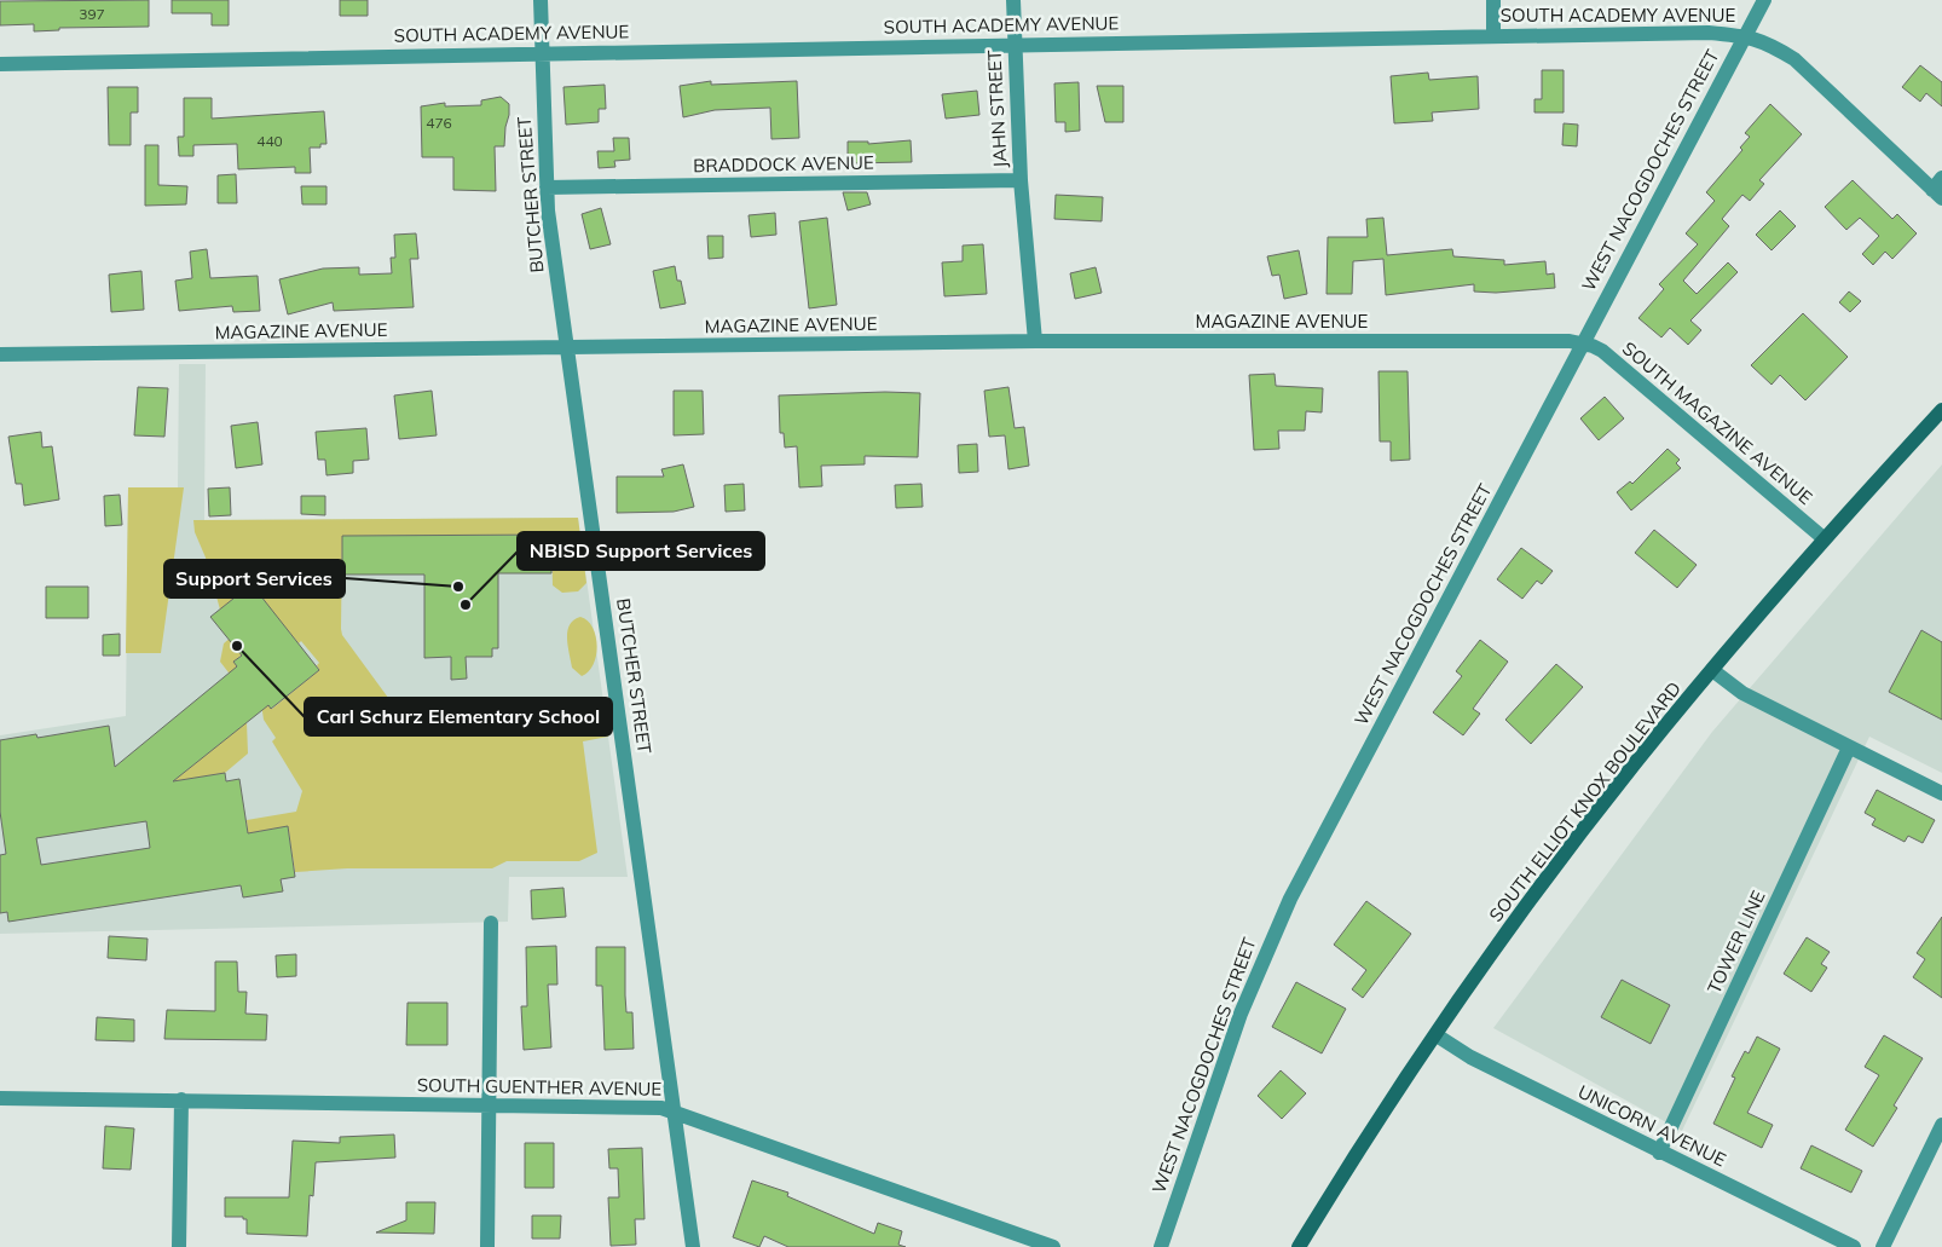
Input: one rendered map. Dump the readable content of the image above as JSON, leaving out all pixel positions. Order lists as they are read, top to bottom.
{
  "streets": {
    "main road": ["SOUTH ELLIOT KNOX BOULEVARD"],
    "street": [
      "SOUTH ACADEMY AVENUE",
      "JAHN STREET",
      "BRADDOCK AVENUE",
      "WEST NACOGDOCHES STREET",
      "BUTCHER STREET",
      "MAGAZINE AVENUE",
      "SOUTH MAGAZINE AVENUE",
      "TOWER LINE",
      "SOUTH GUENTHER AVENUE",
      "UNICORN AVENUE"
    ]
  },
  "crossings": [
    ["SOUTH ACADEMY AVENUE", "JAHN STREET"],
    ["SOUTH ACADEMY AVENUE", "WEST NACOGDOCHES STREET"],
    ["SOUTH ACADEMY AVENUE", "BUTCHER STREET"],
    ["JAHN STREET", "BRADDOCK AVENUE"],
    ["JAHN STREET", "MAGAZINE AVENUE"],
    ["BRADDOCK AVENUE", "BUTCHER STREET"],
    ["WEST NACOGDOCHES STREET", "MAGAZINE AVENUE"],
    ["WEST NACOGDOCHES STREET", "SOUTH MAGAZINE AVENUE"],
    ["BUTCHER STREET", "MAGAZINE AVENUE"],
    ["BUTCHER STREET", "SOUTH GUENTHER AVENUE"],
    ["MAGAZINE AVENUE", "SOUTH MAGAZINE AVENUE"],
    ["SOUTH MAGAZINE AVENUE", "SOUTH ELLIOT KNOX BOULEVARD"],
    ["SOUTH ELLIOT KNOX BOULEVARD", "UNICORN AVENUE"],
    ["TOWER LINE", "UNICORN AVENUE"]
  ],
  "places": ["Support Services", "NBISD Support Services", "Carl Schurz Elementary School"],
  "house_numbers": ["397", "476", "440"]
}
